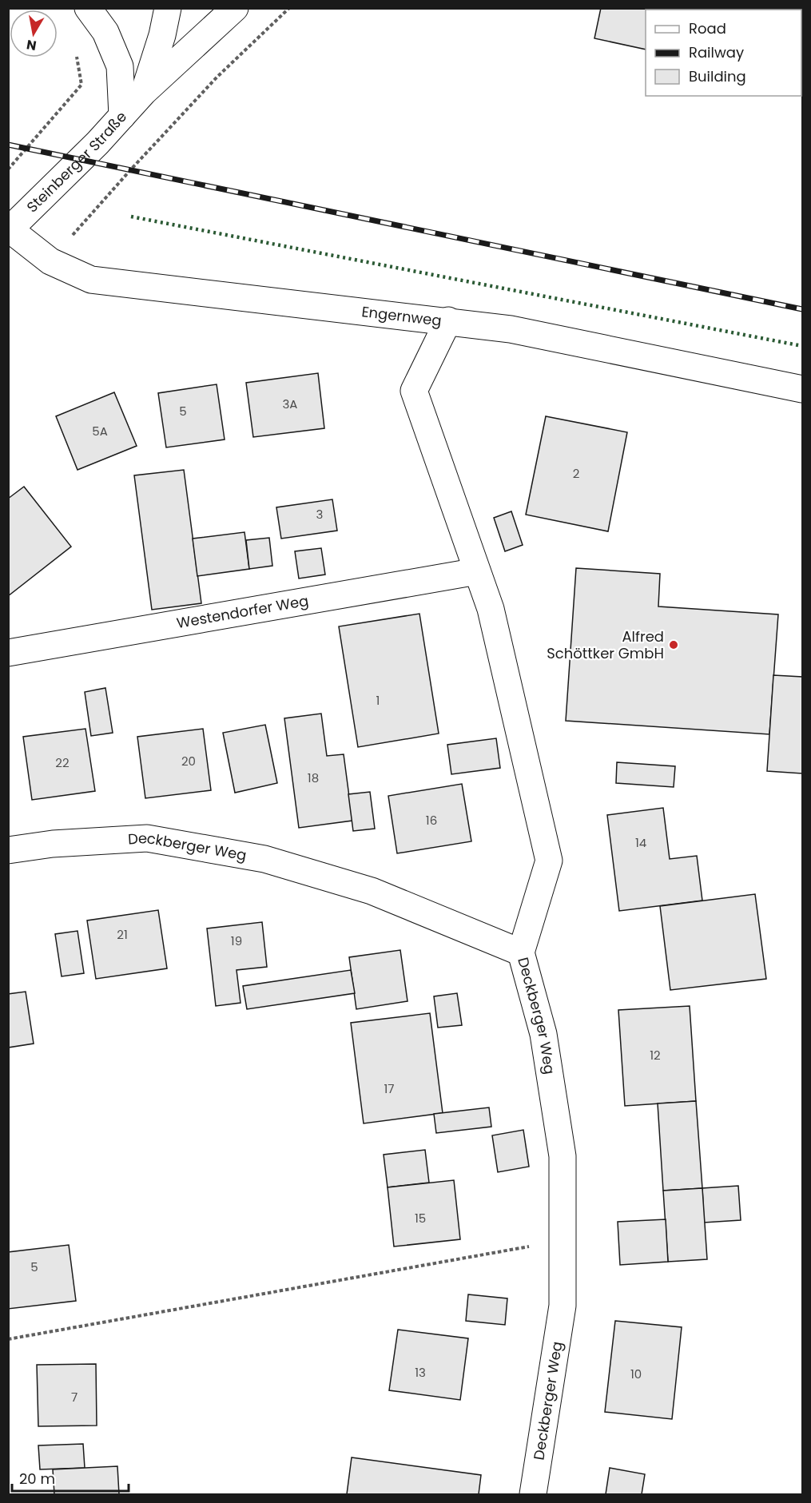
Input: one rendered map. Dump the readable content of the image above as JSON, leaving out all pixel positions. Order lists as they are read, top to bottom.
{
  "streets": {
    "street": [
      "Steinberger Straße",
      "Engernweg",
      "Westendorfer Weg",
      "Deckberger Weg"
    ]
  },
  "crossings": [
    ["Steinberger Straße", "Engernweg"]
  ],
  "places": ["Alfred Schöttker GmbH"],
  "house_numbers": [
    "3A",
    "5",
    "5A",
    "2",
    "3",
    "1",
    "20",
    "22",
    "18",
    "16",
    "14",
    "21",
    "19",
    "12",
    "17",
    "15",
    "5",
    "13",
    "10",
    "7"
  ],
  "legend": ["Road", "Railway", "Building"],
  "scale_bar": "20 m",
  "north": "bottom"
}
